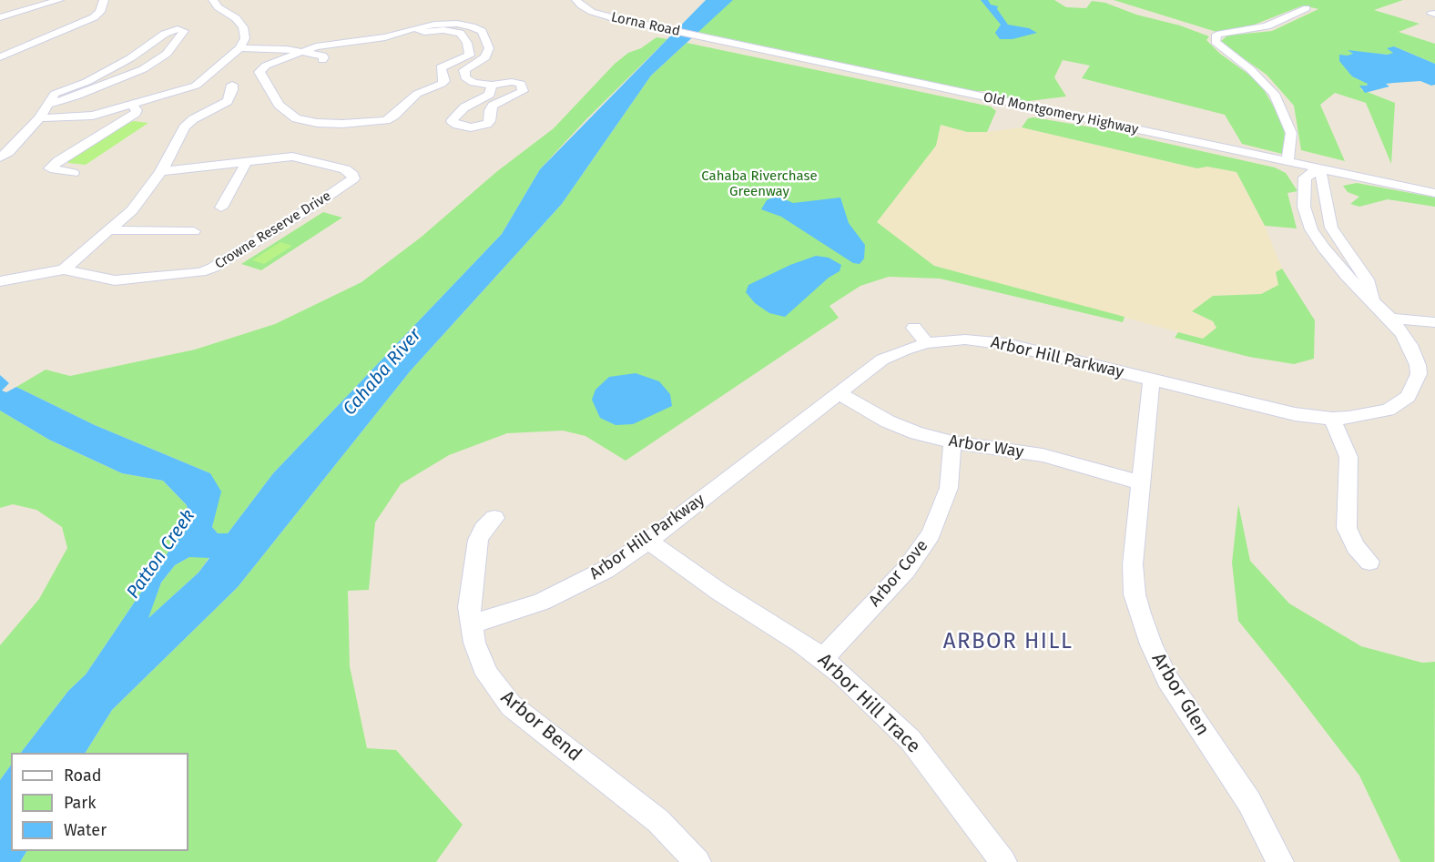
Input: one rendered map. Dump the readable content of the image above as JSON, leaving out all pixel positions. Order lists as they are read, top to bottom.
{
  "streets": {
    "street": [
      "Lorna Road",
      "Old Montgomery Highway",
      "Crowne Reserve Drive",
      "Arbor Hill Parkway",
      "Arbor Way",
      "Arbor Cove",
      "Arbor Glen",
      "Arbor Hill Trace",
      "Arbor Bend"
    ]
  },
  "crossings": [
    ["Lorna Road", "Old Montgomery Highway"],
    ["Old Montgomery Highway", "Arbor Hill Parkway"],
    ["Arbor Hill Parkway", "Arbor Way"],
    ["Arbor Hill Parkway", "Arbor Glen"],
    ["Arbor Hill Parkway", "Arbor Hill Trace"],
    ["Arbor Hill Parkway", "Arbor Bend"],
    ["Arbor Way", "Arbor Cove"],
    ["Arbor Way", "Arbor Glen"],
    ["Arbor Cove", "Arbor Hill Trace"]
  ],
  "districts": ["ARBOR HILL"],
  "water": ["Cahaba River", "Patton Creek"],
  "parks": ["Cahaba Riverchase Greenway"],
  "legend": ["Road", "Park", "Water"]
}
